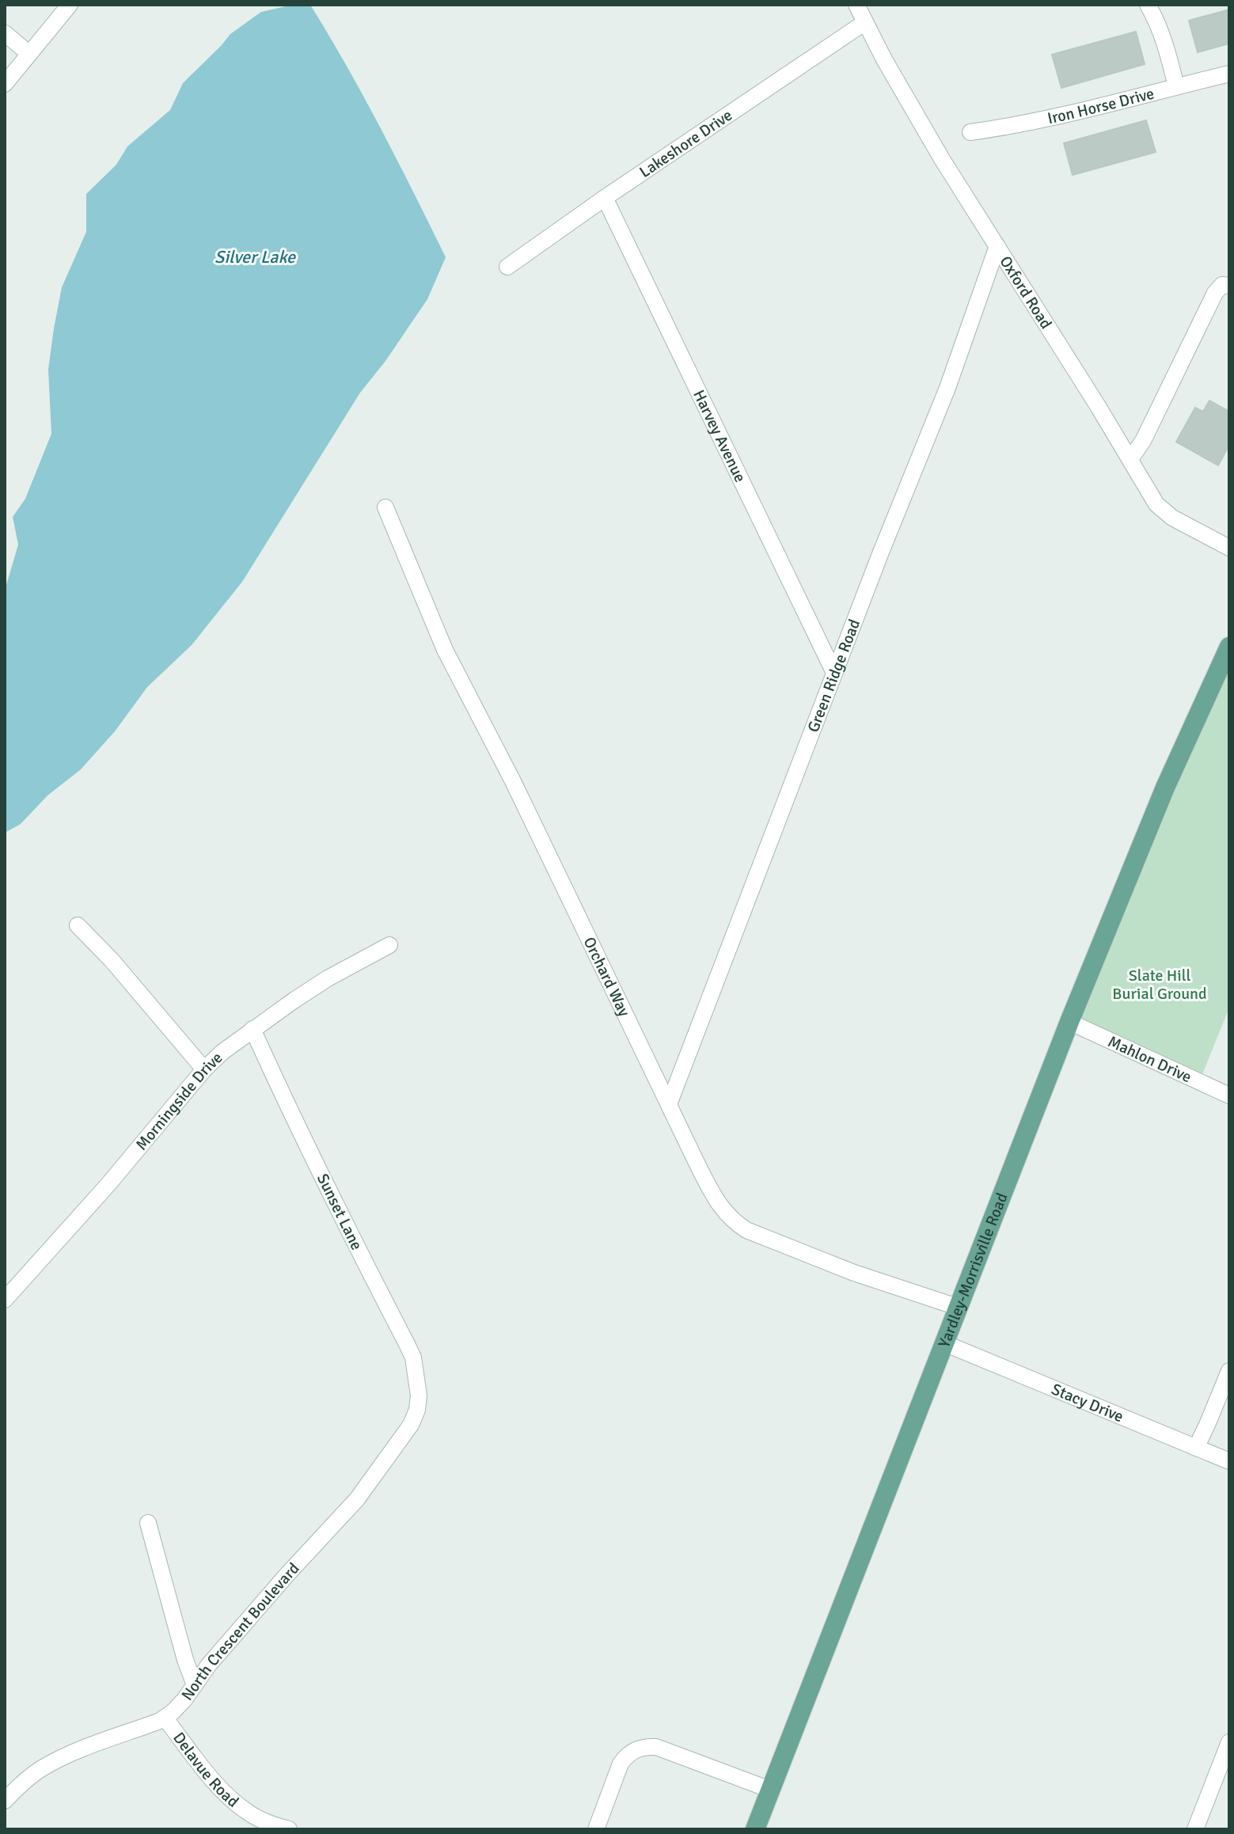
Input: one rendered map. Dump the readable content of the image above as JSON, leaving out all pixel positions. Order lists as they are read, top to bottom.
{
  "streets": {
    "main road": ["Yardley-Morrisville Road"],
    "street": [
      "Iron Horse Drive",
      "Lakeshore Drive",
      "Oxford Road",
      "Harvey Avenue",
      "Green Ridge Road",
      "Orchard Way",
      "Mahlon Drive",
      "Morningside Drive",
      "Sunset Lane",
      "Stacy Drive",
      "North Crescent Boulevard",
      "Delavue Road"
    ]
  },
  "crossings": [
    ["Lakeshore Drive", "Oxford Road"],
    ["Lakeshore Drive", "Harvey Avenue"],
    ["Oxford Road", "Green Ridge Road"],
    ["Harvey Avenue", "Green Ridge Road"],
    ["Green Ridge Road", "Orchard Way"],
    ["Orchard Way", "Yardley-Morrisville Road"],
    ["Mahlon Drive", "Yardley-Morrisville Road"],
    ["Morningside Drive", "Sunset Lane"],
    ["Sunset Lane", "North Crescent Boulevard"],
    ["Yardley-Morrisville Road", "Stacy Drive"],
    ["North Crescent Boulevard", "Delavue Road"]
  ],
  "water": ["Silver Lake"],
  "parks": ["Slate Hill Burial Ground"]
}
